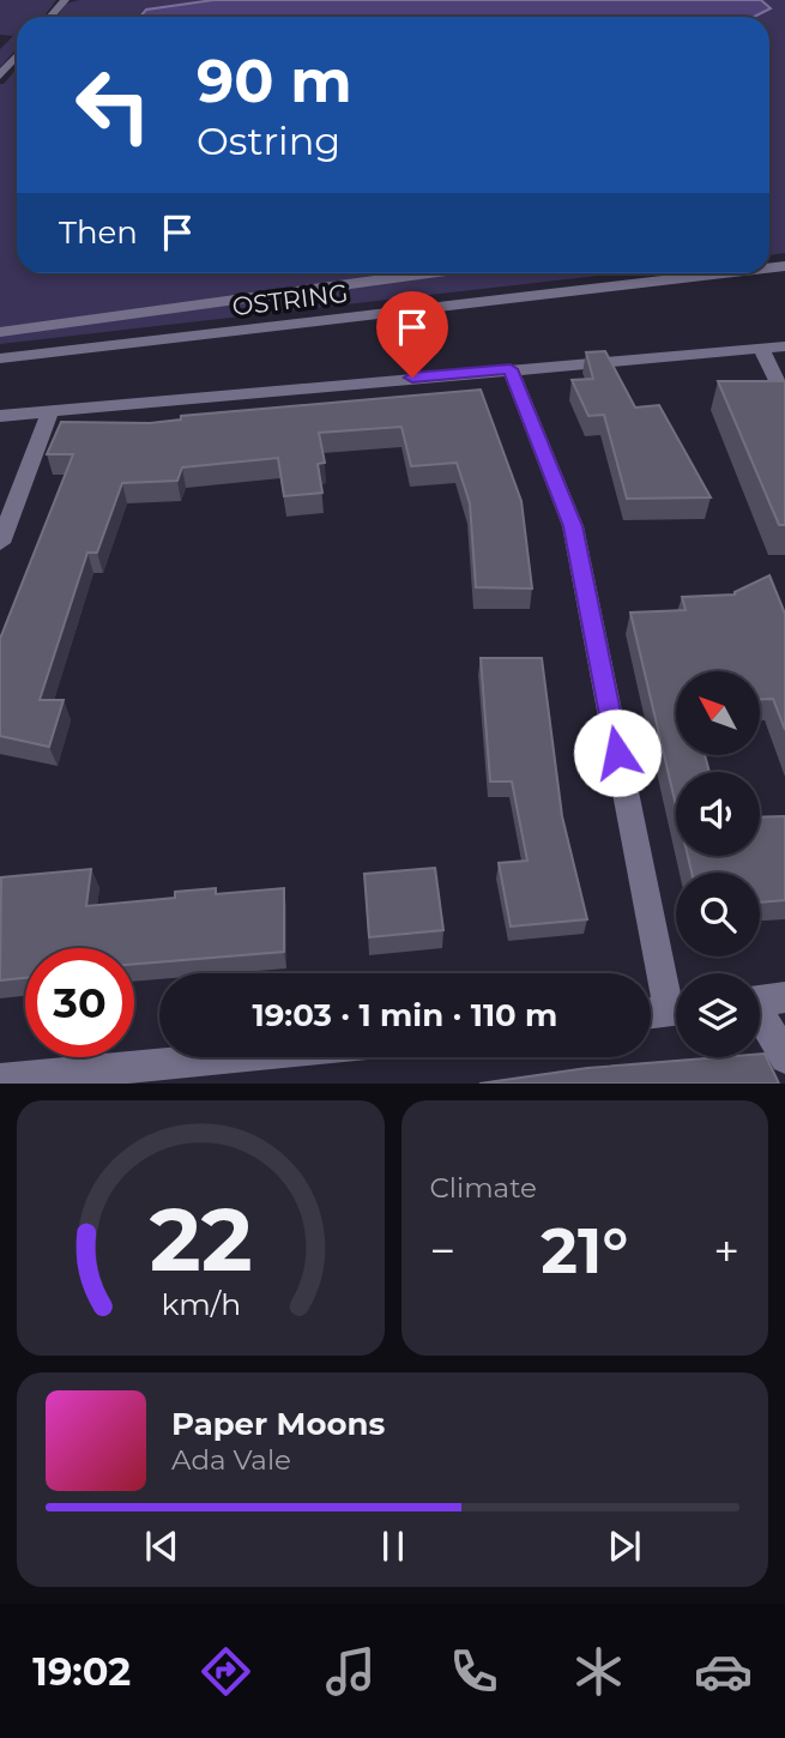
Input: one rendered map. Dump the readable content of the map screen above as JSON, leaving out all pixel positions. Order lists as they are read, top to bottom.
{
  "streets": {
    "street": ["OSTRING"]
  },
  "north": "top left",
  "page": {
    "turn": ["90 m", "Ostring"],
    "then": "Then",
    "limit": "30",
    "trip": "19:03 · 1 min · 110 m",
    "tile": "Climate",
    "heat": ["−", "21°", "+"],
    "song": ["Paper Moons", "Ada Vale"],
    "tabs": "19:02",
    "gauge": ["22", "km/h"]
  }
}
